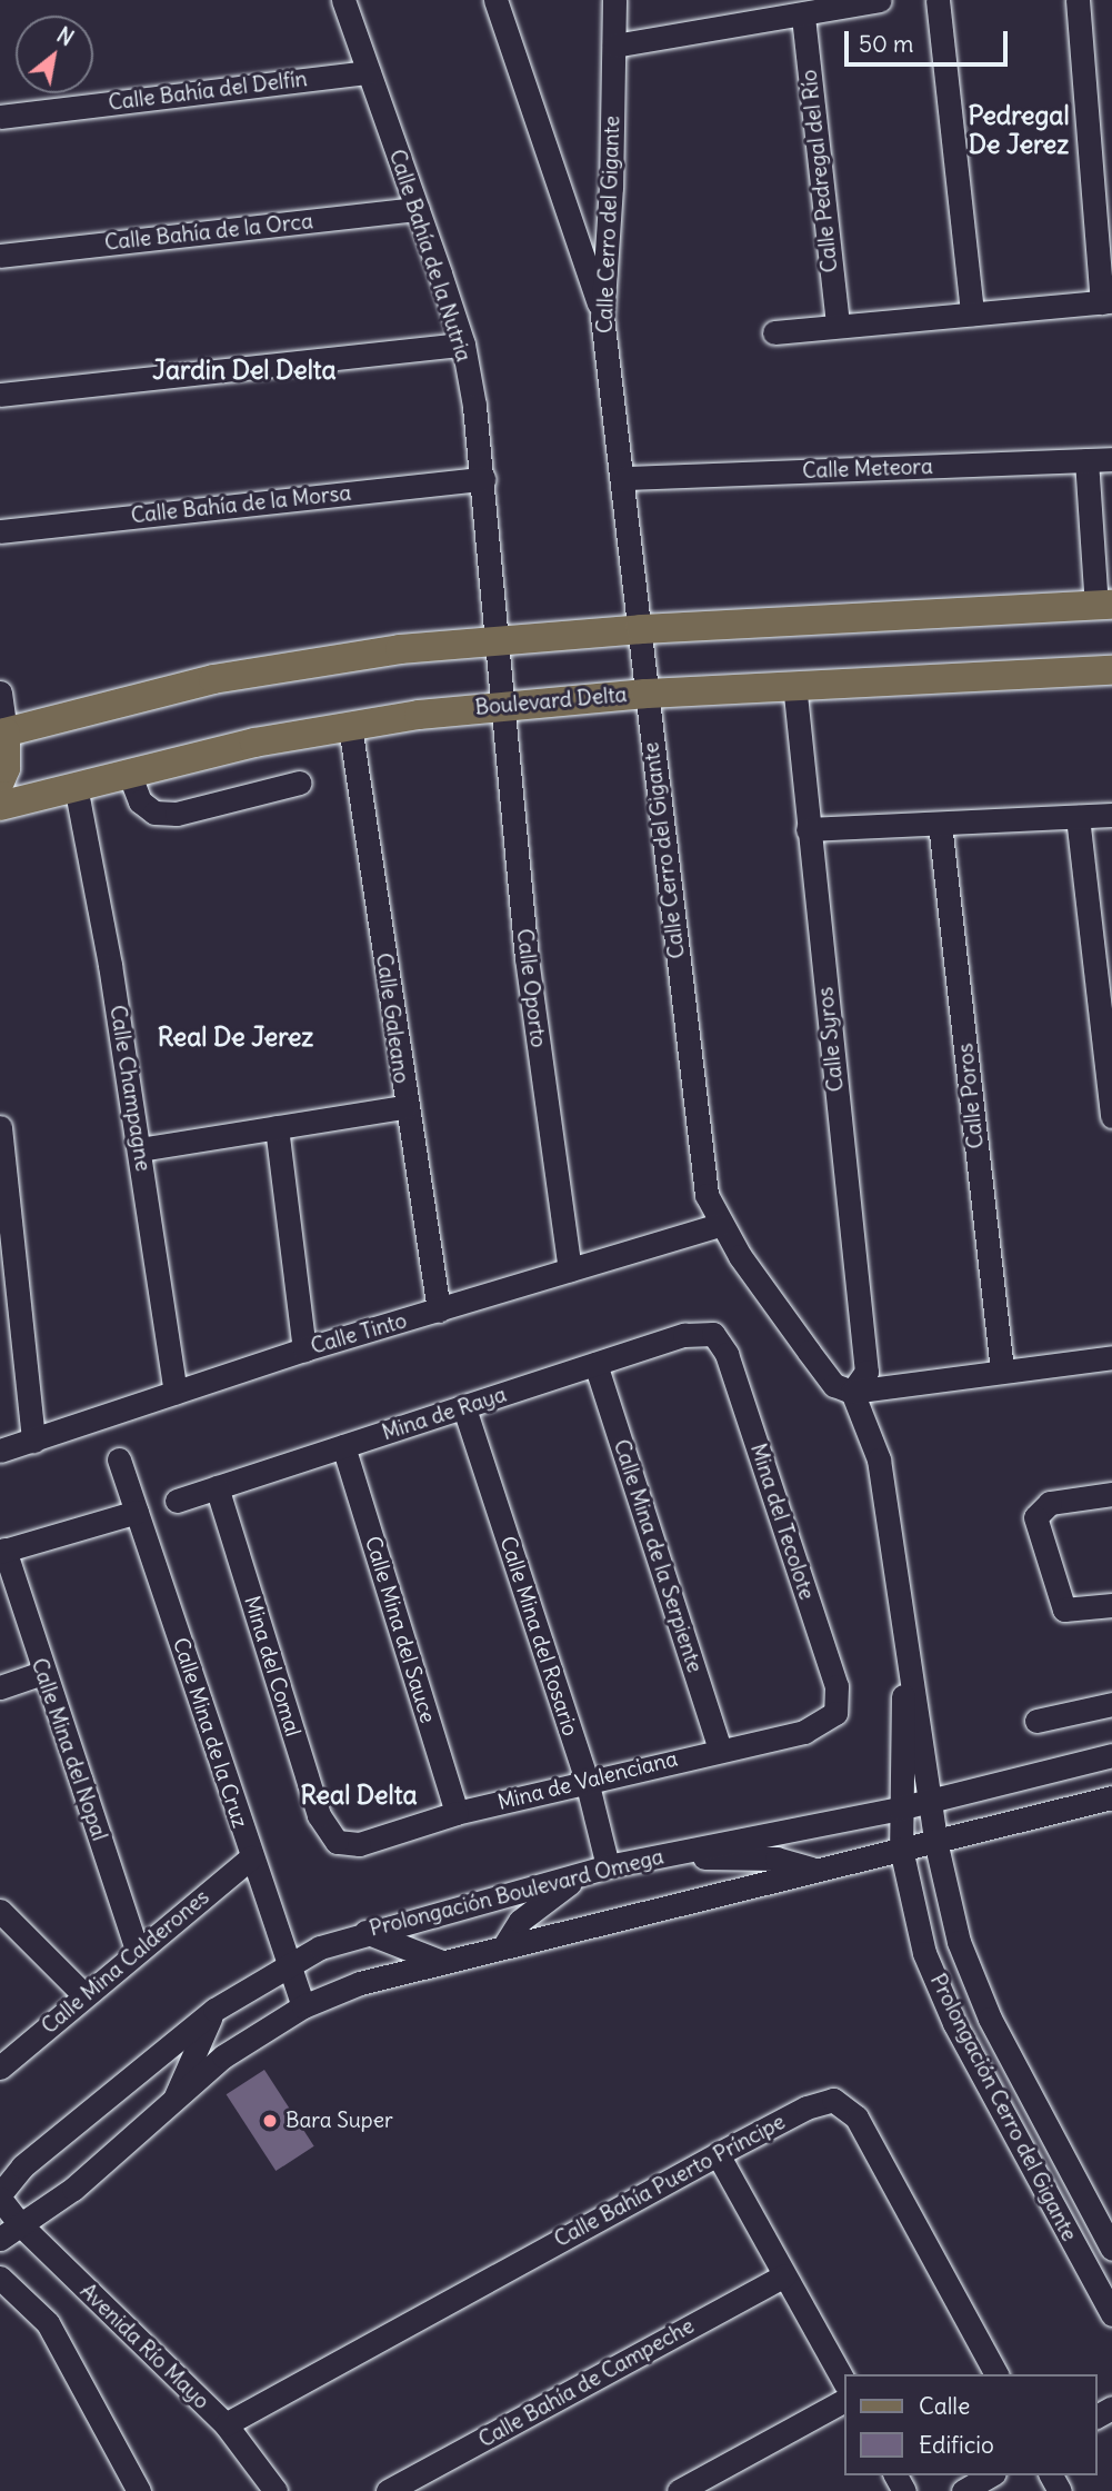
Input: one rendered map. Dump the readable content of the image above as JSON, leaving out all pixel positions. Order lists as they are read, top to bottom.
{
  "streets": {
    "main road": ["Boulevard Delta"],
    "street": [
      "Calle Bahía del Delfín",
      "Calle Pedregal del Río",
      "Calle Cerro del Gigante",
      "Calle Bahía de la Orca",
      "Calle Bahía de la Nutria",
      "Calle Meteora",
      "Calle Bahía de la Morsa",
      "Calle Oporto",
      "Calle Galeano",
      "Calle Syros",
      "Calle Champagne",
      "Calle Poros",
      "Calle Tinto",
      "Mina de Raya",
      "Mina del Tecolote",
      "Calle Mina de la Serpiente",
      "Calle Mina del Sauce",
      "Calle Mina del Rosario",
      "Mina del Comal",
      "Calle Mina de la Cruz",
      "Calle Mina del Nopal",
      "Mina de Valenciana",
      "Prolongación Boulevard Omega",
      "Calle Mina Calderones",
      "Prolongación Cerro del Gigante",
      "Calle Bahía Puerto Príncipe",
      "Avenida Río Mayo",
      "Calle Bahía de Campeche"
    ]
  },
  "crossings": [
    ["Calle Bahía del Delfín", "Calle Bahía de la Nutria"],
    ["Calle Cerro del Gigante", "Calle Meteora"],
    ["Calle Cerro del Gigante", "Boulevard Delta"],
    ["Calle Cerro del Gigante", "Calle Syros"],
    ["Calle Cerro del Gigante", "Calle Tinto"],
    ["Calle Bahía de la Orca", "Calle Bahía de la Nutria"],
    ["Calle Bahía de la Nutria", "Calle Bahía de la Morsa"],
    ["Calle Bahía de la Nutria", "Boulevard Delta"],
    ["Calle Bahía de la Nutria", "Calle Oporto"],
    ["Boulevard Delta", "Calle Oporto"],
    ["Boulevard Delta", "Calle Galeano"],
    ["Boulevard Delta", "Calle Syros"],
    ["Boulevard Delta", "Calle Champagne"],
    ["Calle Oporto", "Calle Tinto"],
    ["Calle Galeano", "Calle Tinto"],
    ["Calle Champagne", "Calle Tinto"],
    ["Mina de Raya", "Mina del Tecolote"],
    ["Mina de Raya", "Calle Mina de la Serpiente"],
    ["Mina de Raya", "Calle Mina del Sauce"],
    ["Mina de Raya", "Calle Mina del Rosario"],
    ["Mina de Raya", "Mina del Comal"],
    ["Mina del Tecolote", "Mina de Valenciana"],
    ["Calle Mina de la Serpiente", "Mina de Valenciana"],
    ["Calle Mina del Sauce", "Mina de Valenciana"],
    ["Calle Mina del Rosario", "Mina de Valenciana"],
    ["Calle Mina del Rosario", "Prolongación Boulevard Omega"],
    ["Mina del Comal", "Mina de Valenciana"],
    ["Calle Mina de la Cruz", "Prolongación Boulevard Omega"],
    ["Calle Mina de la Cruz", "Calle Mina Calderones"],
    ["Calle Mina del Nopal", "Calle Mina Calderones"],
    ["Prolongación Boulevard Omega", "Prolongación Cerro del Gigante"],
    ["Prolongación Boulevard Omega", "Avenida Río Mayo"],
    ["Calle Bahía Puerto Príncipe", "Avenida Río Mayo"]
  ],
  "districts": [
    "Pedregal De Jerez",
    "Jardin Del Delta",
    "Real De Jerez",
    "Real Delta"
  ],
  "places": ["Bara Super"],
  "legend": ["Calle", "Edificio"],
  "scale_bar": "50 m",
  "north": "top right"
}
